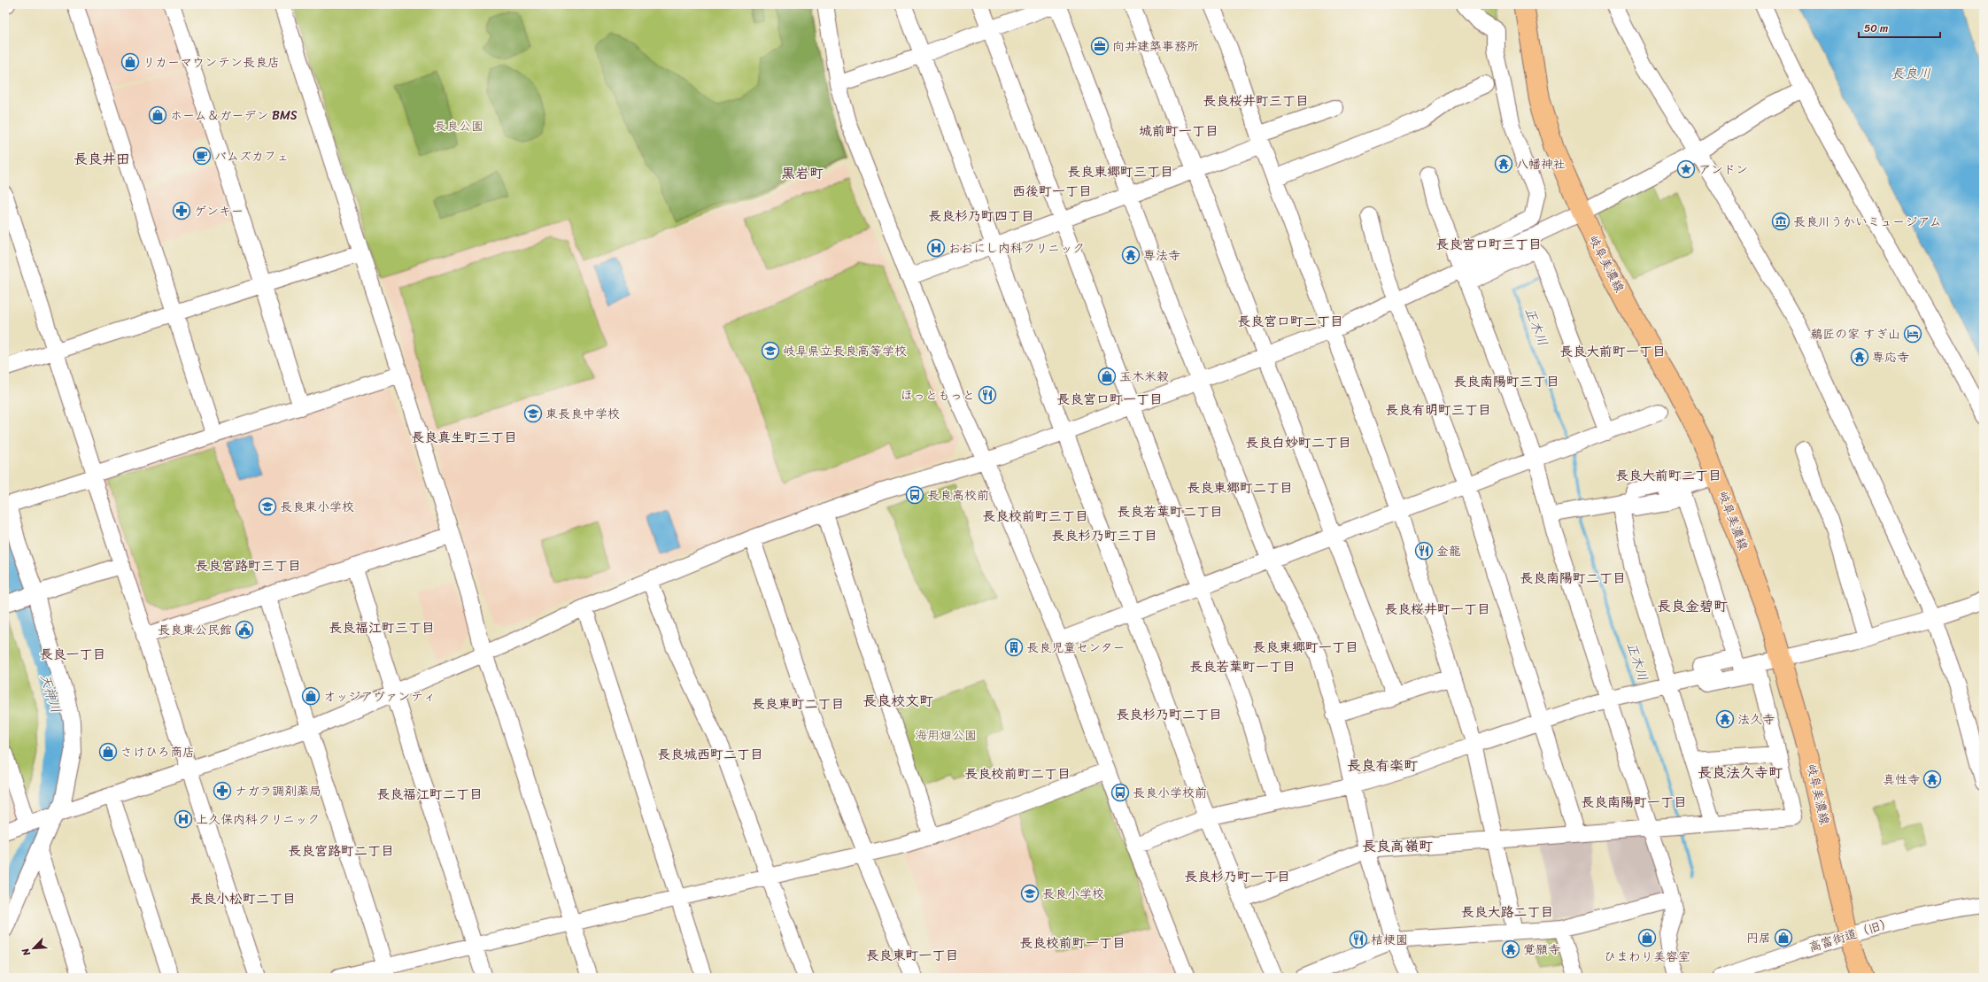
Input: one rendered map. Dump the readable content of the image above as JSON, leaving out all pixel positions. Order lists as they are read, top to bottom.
{
  "streets": {
    "main road": ["岐阜美濃線"],
    "street": ["高富街道（旧）"]
  },
  "crossings": [
    ["岐阜美濃線", "高富街道（旧）"]
  ],
  "districts": [
    "長良桜井町三丁目",
    "城前町一丁目",
    "長良井田",
    "長良東郷町三丁目",
    "黒岩町",
    "西後町一丁目",
    "長良杉乃町四丁目",
    "長良宮口町三丁目",
    "長良宮口町二丁目",
    "長良大前町一丁目",
    "長良南陽町三丁目",
    "長良宮口町一丁目",
    "長良有明町三丁目",
    "長良真生町三丁目",
    "長良白妙町二丁目",
    "長良大前町二丁目",
    "長良東郷町二丁目",
    "長良若葉町二丁目",
    "長良校前町三丁目",
    "長良杉乃町三丁目",
    "長良宮路町三丁目",
    "長良南陽町二丁目",
    "長良金碧町",
    "長良桜井町一丁目",
    "長良福江町三丁目",
    "長良東郷町一丁目",
    "長良一丁目",
    "長良若葉町一丁目",
    "長良校文町",
    "長良東町二丁目",
    "長良杉乃町二丁目",
    "長良城西町二丁目",
    "長良有楽町",
    "長良法久寺町",
    "長良校前町二丁目",
    "長良福江町二丁目",
    "長良南陽町一丁目",
    "長良高嶺町",
    "長良宮路町二丁目",
    "長良杉乃町一丁目",
    "長良小松町二丁目",
    "長良大路二丁目",
    "長良校前町一丁目",
    "長良東町一丁目"
  ],
  "water": ["長良川", "正木川", "天神川"],
  "parks": ["長良公園", "海用畑公園"],
  "places": {
    "office": ["向井建築事務所"],
    "shop": [
      "リカーマウンテン長良店",
      "ホーム＆ガーデン BMS",
      "玉木米穀",
      "オッジアヴァンティ",
      "さけひろ商店",
      "ひまわり美容室",
      "円居"
    ],
    "cafe": ["バムズカフェ"],
    "temple": [
      "八幡神社",
      "専法寺",
      "専応寺",
      "法久寺",
      "真性寺",
      "覚願寺"
    ],
    "place": ["アンドン"],
    "pharmacy": ["ゲンキー", "ナガラ調剤薬局"],
    "museum": ["長良川うかいミュージアム"],
    "hospital": ["おおにし内科クリニック", "上久保内科クリニック"],
    "hotel": ["鵜匠の家 すぎ山"],
    "school or university": [
      "岐阜県立長良高等学校",
      "東長良中学校",
      "長良東小学校",
      "長良小学校"
    ],
    "restaurant": ["ほっともっと", "金龍", "桔梗園"],
    "bus stop": ["長良高校前", "長良小学校前"],
    "public building": ["長良東公民館"],
    "building": ["長良児童センター"]
  },
  "scale_bar": "50 m",
  "north": "bottom left"
}
